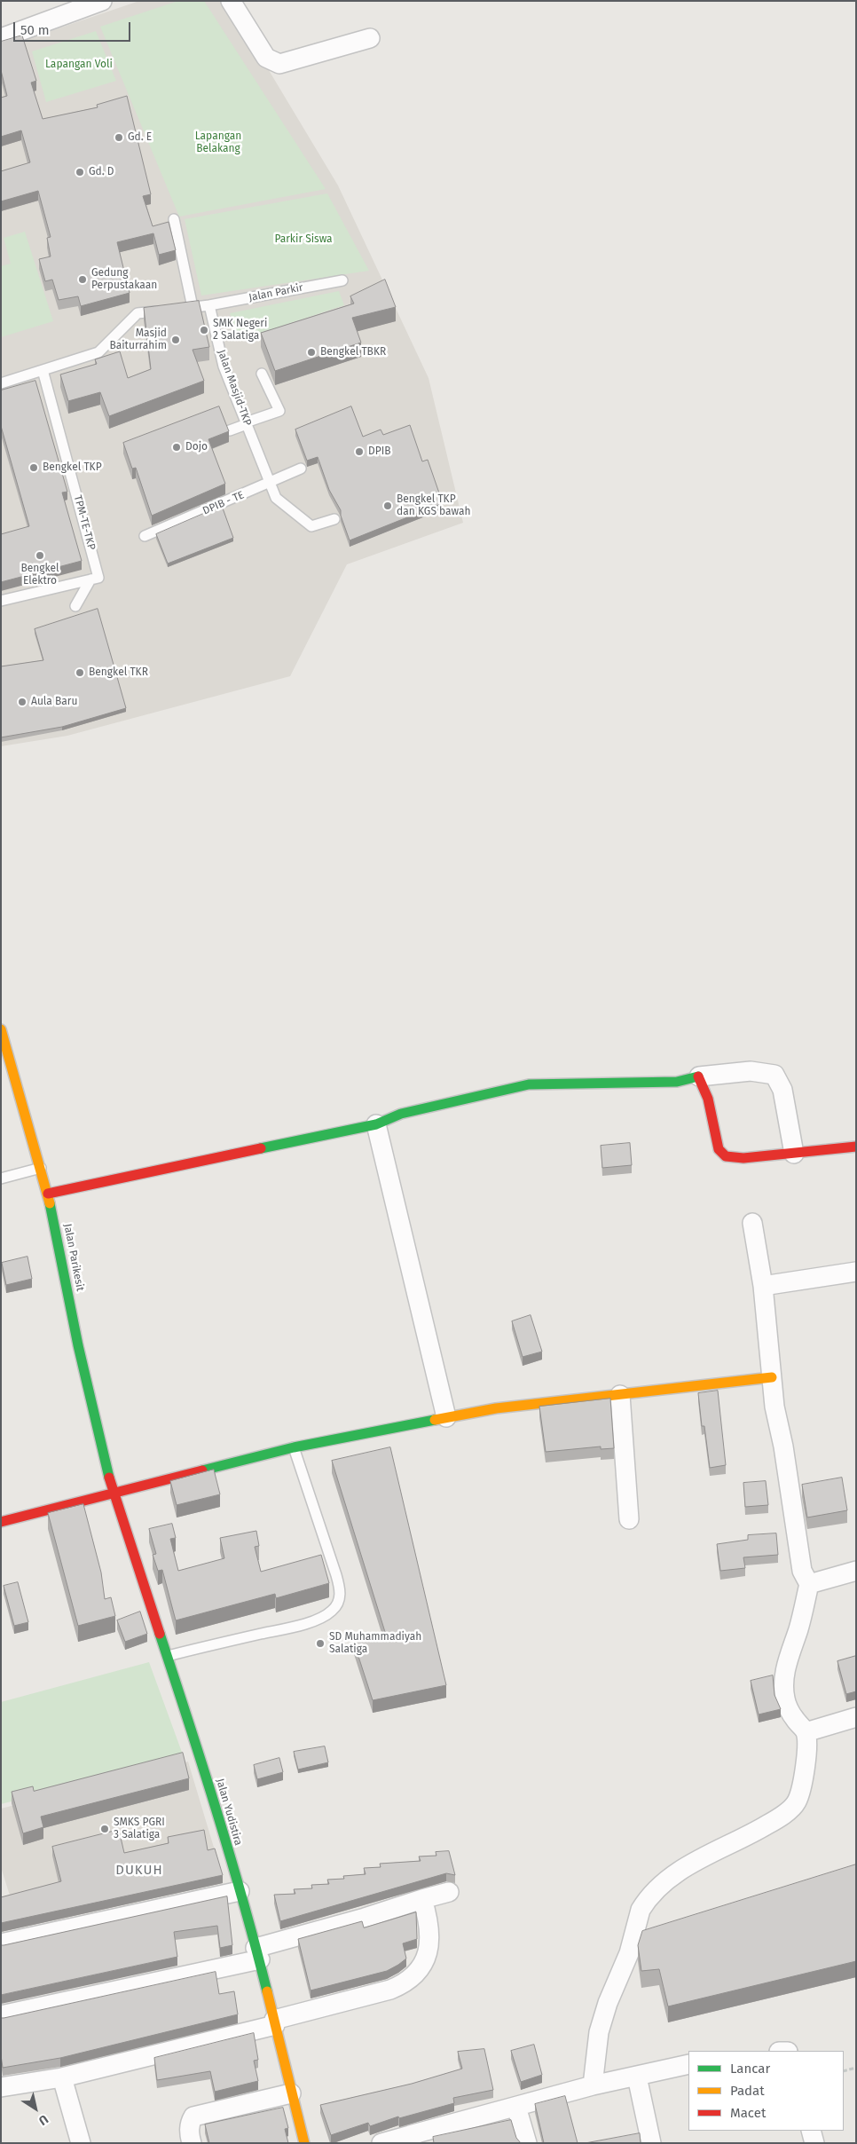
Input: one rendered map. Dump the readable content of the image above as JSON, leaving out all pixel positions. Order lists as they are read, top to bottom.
{
  "streets": {
    "street": ["Jalan Parikesit", "Jalan Yudistira"],
    "lane": [
      "Jalan Parkir",
      "Jalan Masjid-TKP",
      "DPIB - TE",
      "TPM-TE-TKP"
    ]
  },
  "crossings": [
    ["Jalan Parkir", "Jalan Masjid-TKP"],
    ["Jalan Masjid-TKP", "DPIB - TE"],
    ["Jalan Parikesit", "Jalan Yudistira"]
  ],
  "districts": ["DUKUH"],
  "parks": ["Lapangan Voli", "Lapangan Belakang", "Parkir Siswa"],
  "places": [
    "Gd. E",
    "Gd. D",
    "Gedung Perpustakaan",
    "SMK Negeri 2 Salatiga",
    "Masjid Baiturrahim",
    "Bengkel TBKR",
    "Dojo",
    "DPIB",
    "Bengkel TKP",
    "Bengkel TKP dan KGS bawah",
    "Bengkel Elektro",
    "Bengkel TKR",
    "Aula Baru",
    "SD Muhammadiyah Salatiga",
    "SMKS PGRI 3 Salatiga"
  ],
  "legend": ["Lancar", "Padat", "Macet"],
  "scale_bar": "50 m",
  "north": "bottom right"
}
